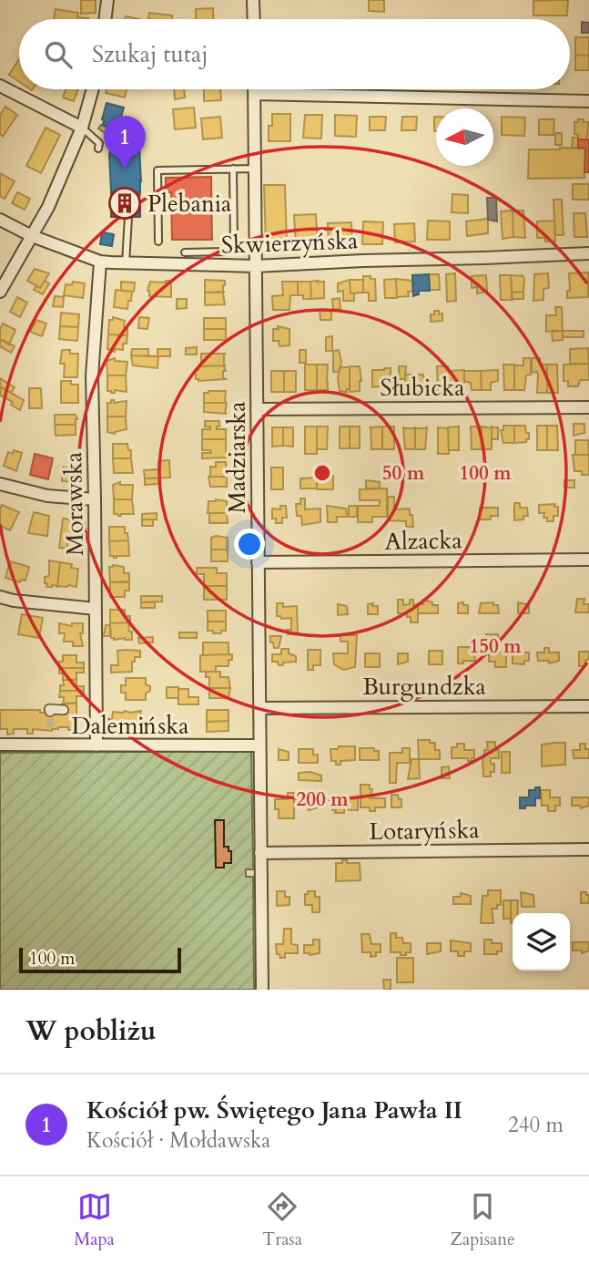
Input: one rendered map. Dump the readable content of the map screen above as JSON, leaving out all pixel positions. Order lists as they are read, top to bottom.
{
  "streets": {
    "street": [
      "Skwierzyńska",
      "Słubicka",
      "Madziarska",
      "Morawska",
      "Alzacka",
      "Burgundzka",
      "Dalemińska",
      "Lotaryńska"
    ]
  },
  "crossings": [
    ["Skwierzyńska", "Madziarska"],
    ["Skwierzyńska", "Morawska"],
    ["Słubicka", "Madziarska"],
    ["Madziarska", "Alzacka"],
    ["Madziarska", "Burgundzka"],
    ["Madziarska", "Dalemińska"],
    ["Madziarska", "Lotaryńska"],
    ["Morawska", "Dalemińska"]
  ],
  "places": {
    "building": ["Plebania"]
  },
  "scale_bar": "100 m",
  "north": "left",
  "page": {
    "search": "Szukaj tutaj",
    "pins": "1",
    "scale": "100 m",
    "heading": "W pobliżu",
    "list": [
      {
        "mark": "1",
        "name": "Kościół pw. Świętego Jana Pawła II",
        "note": "Kościół · Mołdawska",
        "value": "240 m"
      }
    ],
    "nav": ["Mapa", "Trasa", "Zapisane"]
  },
  "rings": [
    "50 m",
    "100 m",
    "150 m",
    "200 m"
  ]
}
